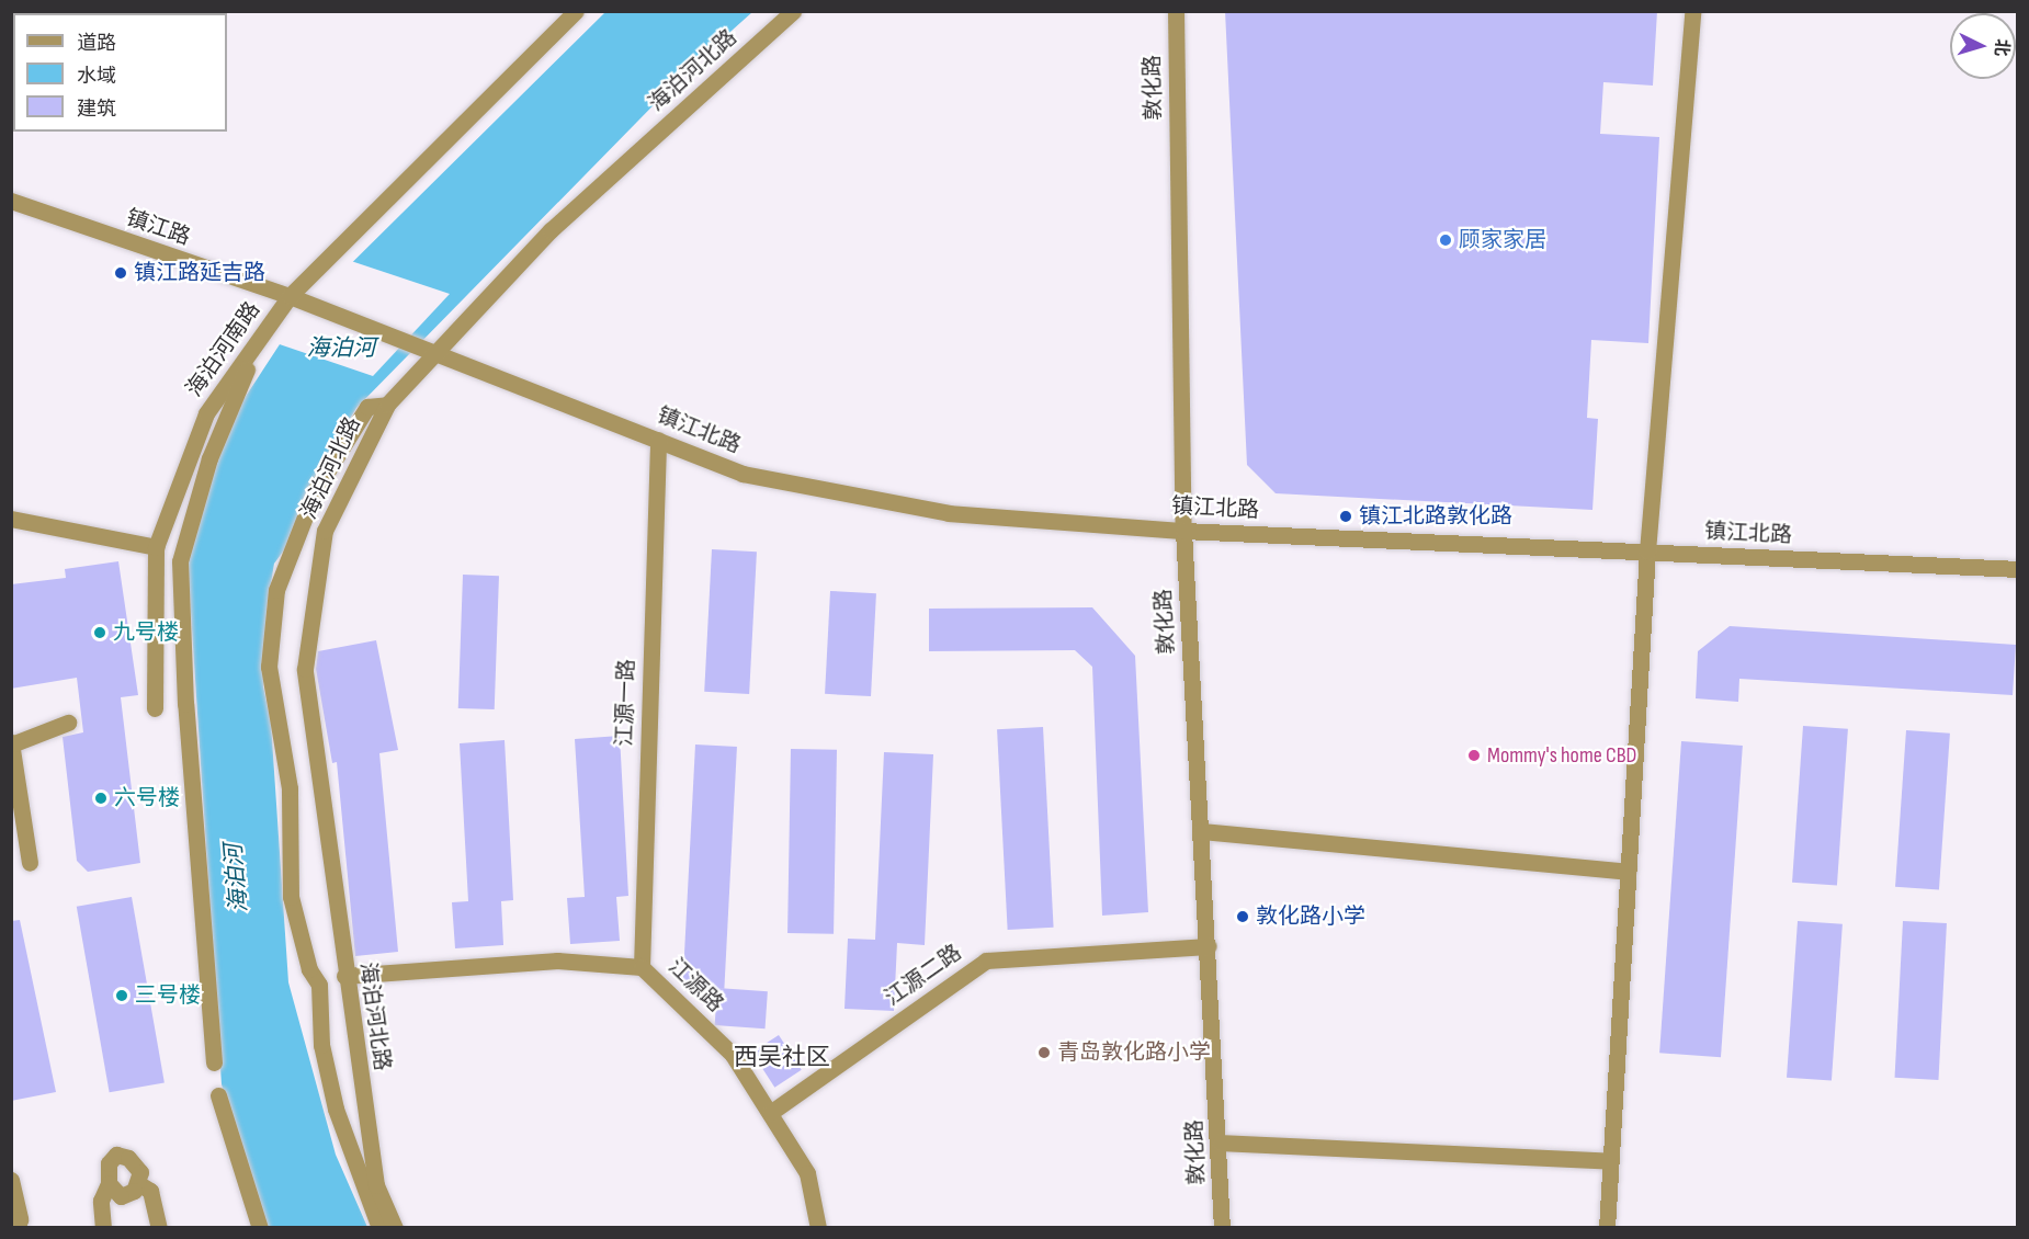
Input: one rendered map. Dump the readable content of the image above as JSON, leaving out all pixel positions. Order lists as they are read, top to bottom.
{
  "streets": {
    "street": [
      "海泊河北路",
      "敦化路",
      "镇江路",
      "海泊河南路",
      "镇江北路",
      "江源一路",
      "江源二路",
      "江源路"
    ]
  },
  "crossings": [
    ["海泊河北路", "镇江路"],
    ["海泊河北路", "镇江北路"],
    ["海泊河北路", "江源路"],
    ["敦化路", "镇江北路"],
    ["敦化路", "江源二路"],
    ["镇江路", "海泊河南路"],
    ["镇江路", "镇江北路"],
    ["镇江北路", "江源一路"],
    ["江源一路", "江源路"],
    ["江源二路", "江源路"]
  ],
  "districts": ["西吴社区"],
  "water": ["海泊河"],
  "places": [
    "顾家家居",
    "镇江路延吉路",
    "镇江北路敦化路",
    "九号楼",
    "Mommy's home CBD",
    "六号楼",
    "敦化路小学",
    "三号楼",
    "青岛敦化路小学"
  ],
  "legend": ["道路", "水域", "建筑"],
  "north": "right"
}
